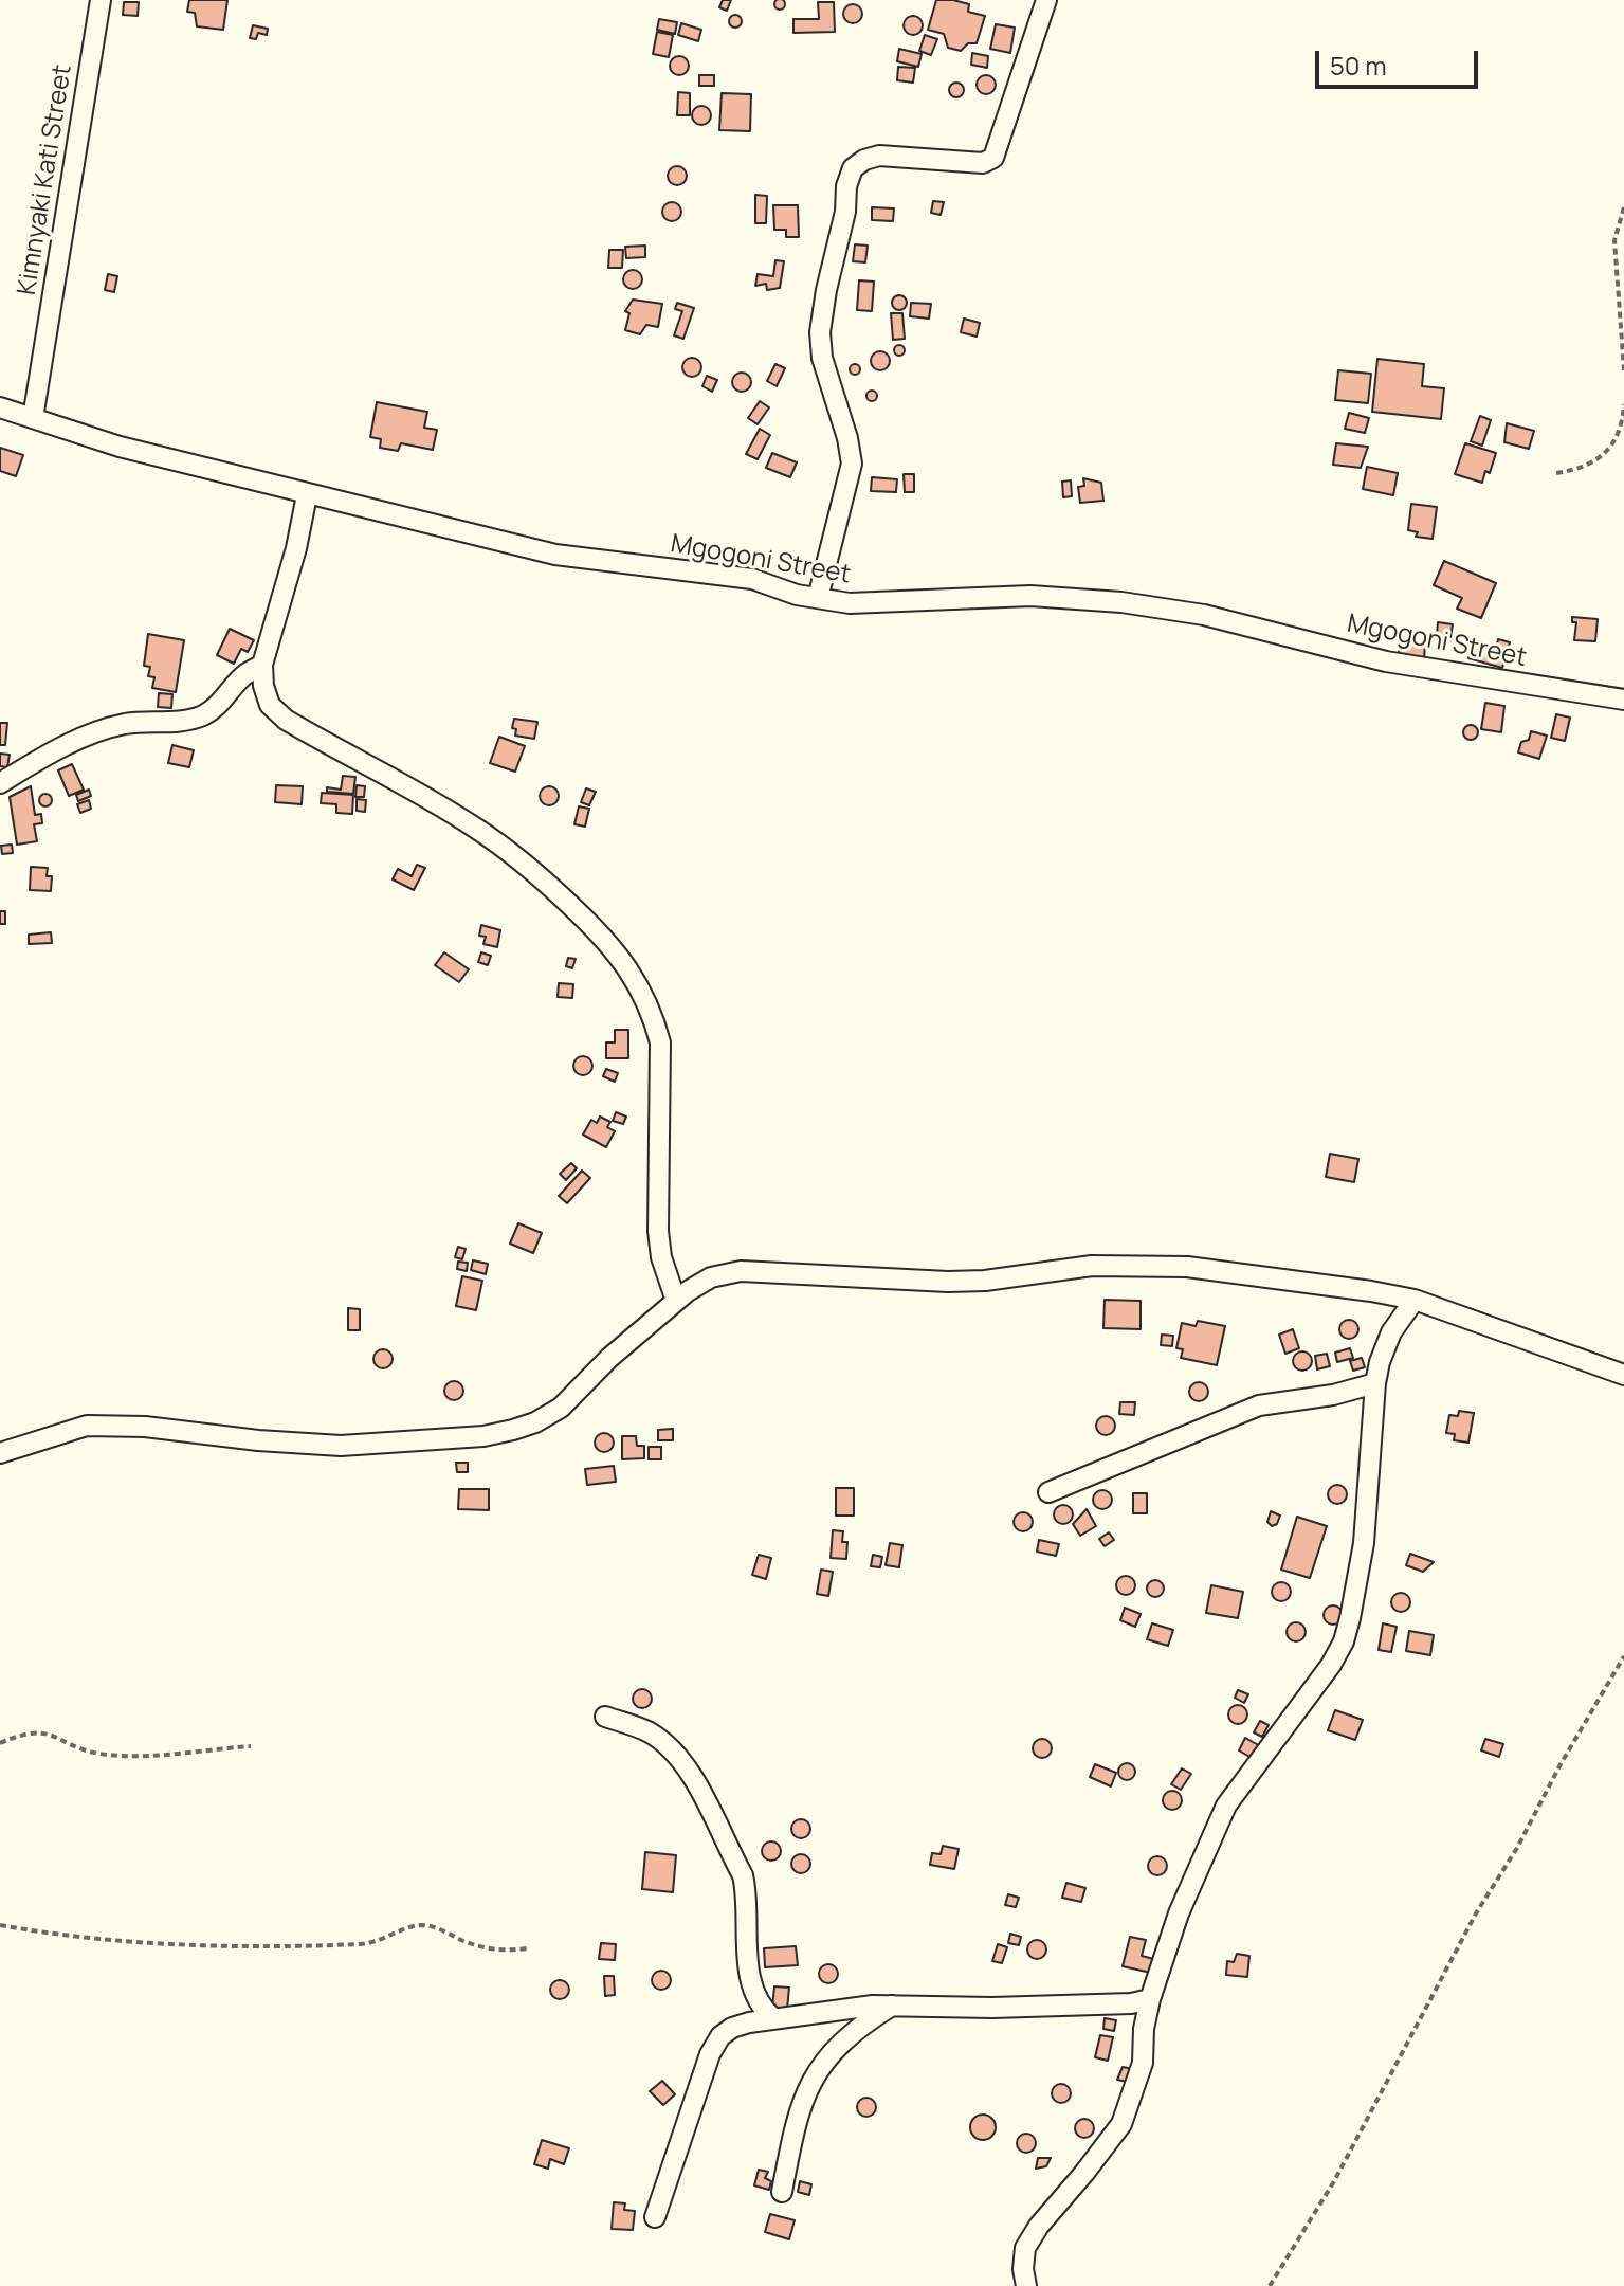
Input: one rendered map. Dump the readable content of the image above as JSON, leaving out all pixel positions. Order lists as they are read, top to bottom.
{
  "streets": {
    "street": ["Kimnyaki Kati Street", "Mgogoni Street"]
  },
  "crossings": [
    ["Kimnyaki Kati Street", "Mgogoni Street"]
  ],
  "scale_bar": "50 m"
}
